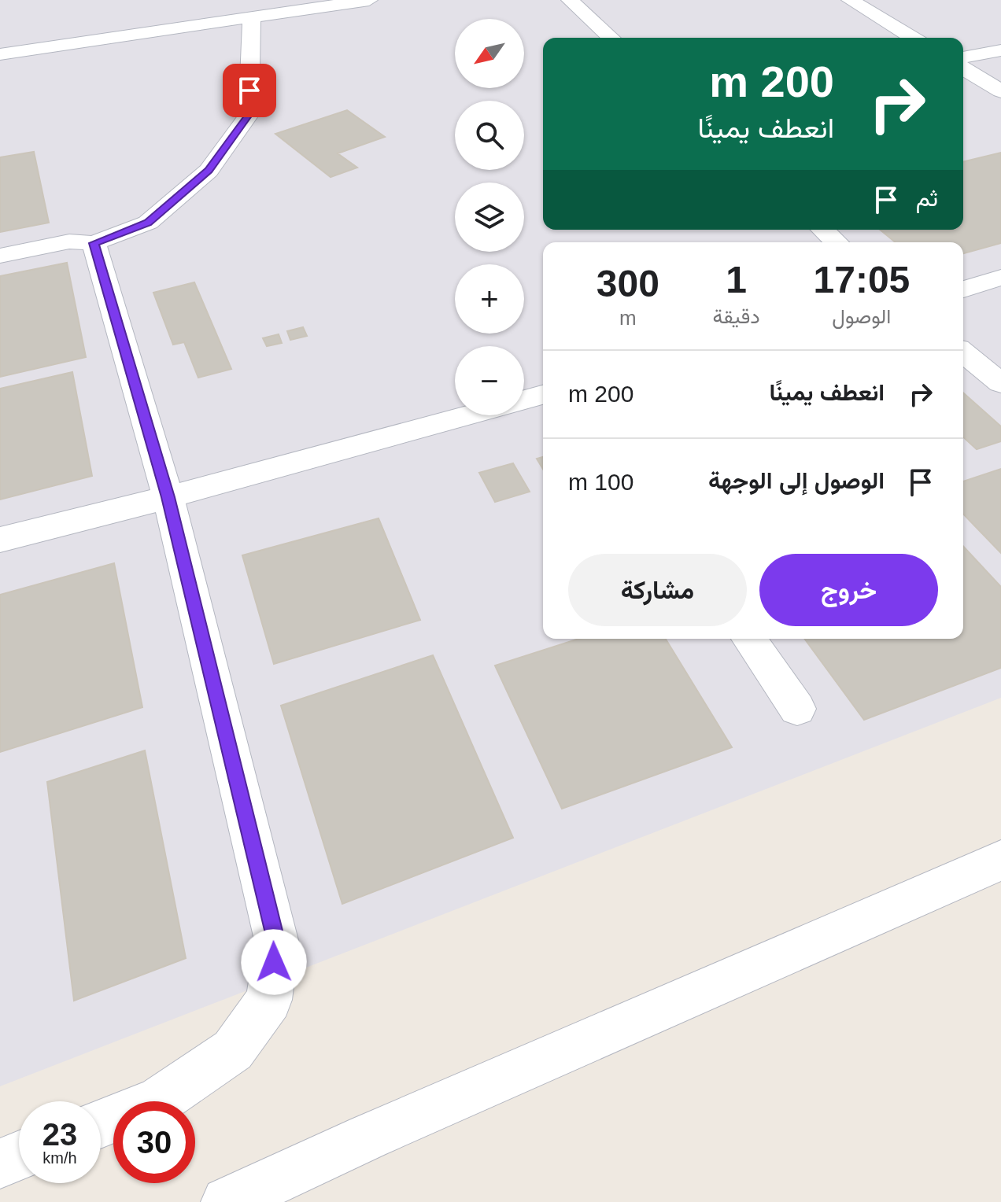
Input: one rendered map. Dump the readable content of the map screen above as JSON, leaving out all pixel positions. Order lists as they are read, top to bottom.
{
  "north": "bottom left",
  "page": {
    "map_buttons": ["+", "−"],
    "turn": ["200 m", "انعطف يمينًا"],
    "then": "ثم",
    "eta": [
      "17:05",
      "الوصول",
      "1",
      "دقيقة",
      "300",
      "m"
    ],
    "list": [
      {
        "name": "انعطف يمينًا",
        "value": "200 m"
      },
      {
        "name": "الوصول إلى الوجهة",
        "value": "100 m"
      }
    ],
    "buttons": ["خروج", "مشاركة"],
    "speed": "23 km/h",
    "limit": "30"
  }
}
